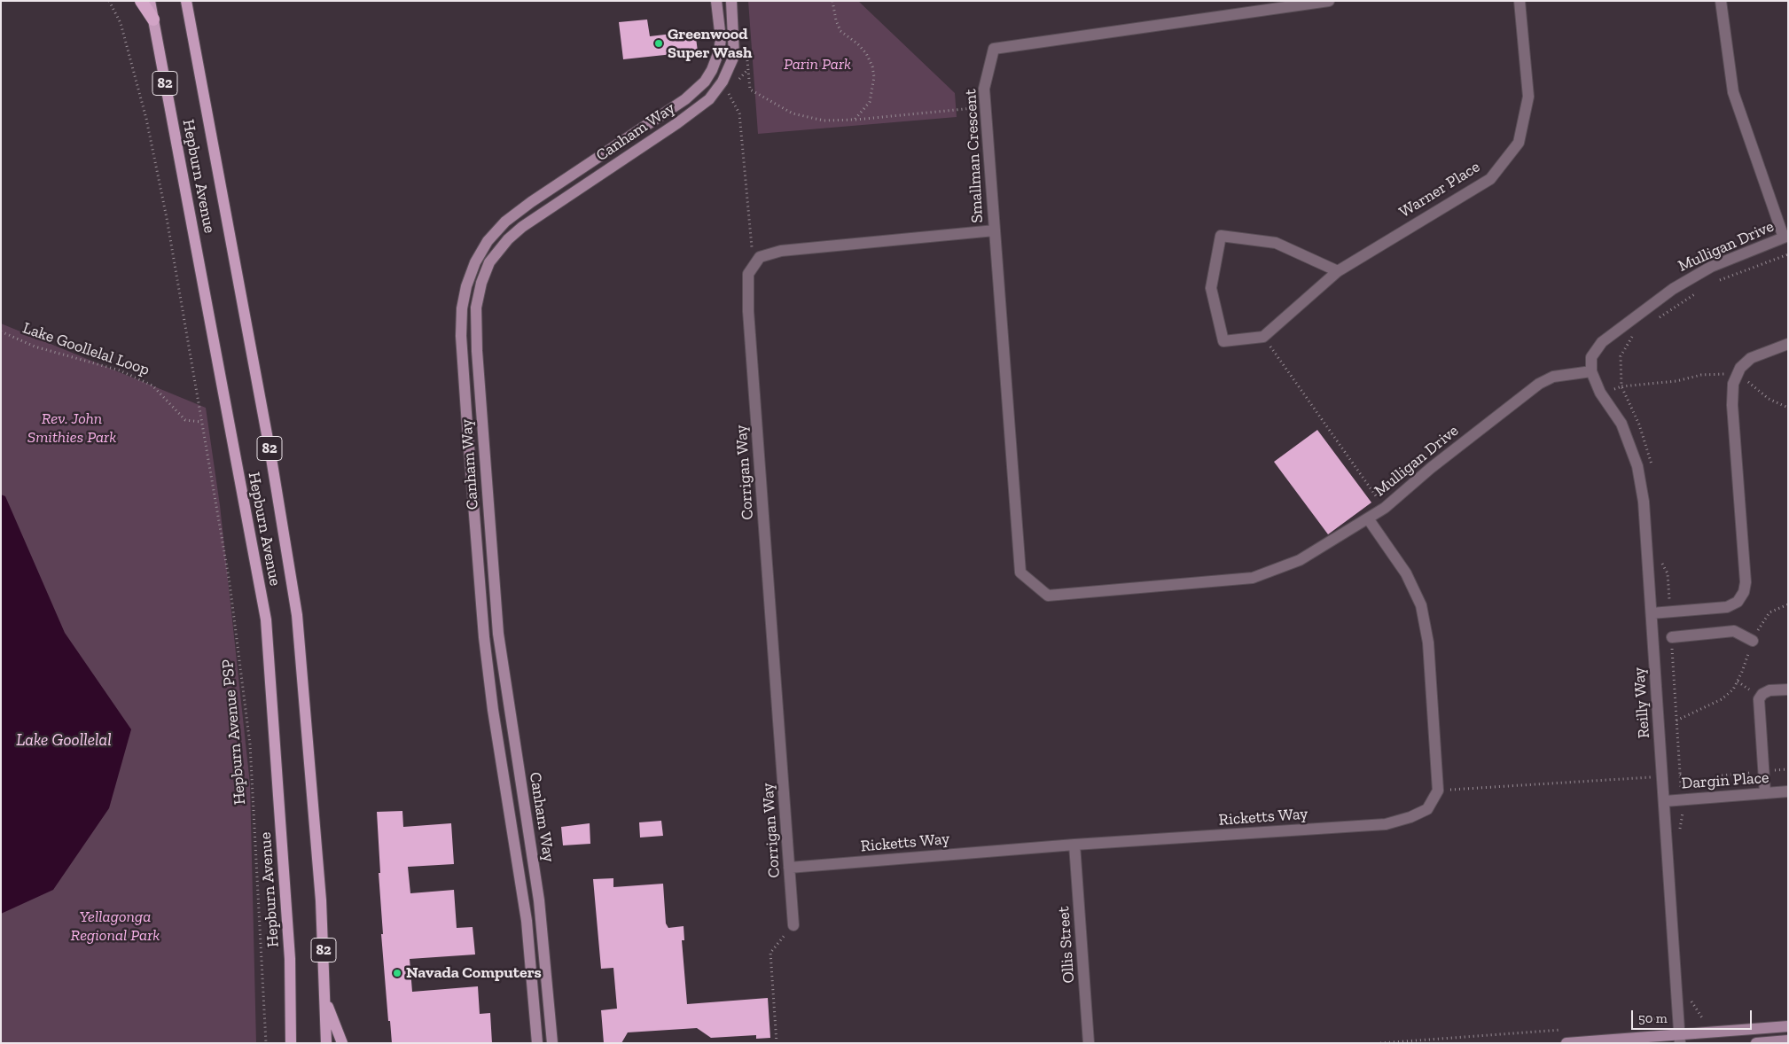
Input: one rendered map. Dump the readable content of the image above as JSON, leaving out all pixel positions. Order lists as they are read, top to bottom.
{
  "streets": {
    "main road": ["82", "Canham Way", "Hepburn Avenue"],
    "street": [
      "Smallman Crescent",
      "Warner Place",
      "Mulligan Drive",
      "Corrigan Way",
      "Reilly Way",
      "Dargin Place",
      "Ricketts Way",
      "Ollis Street"
    ],
    "path": ["Lake Goollelal Loop", "Hepburn Avenue PSP"]
  },
  "crossings": [
    ["Smallman Crescent", "Mulligan Drive"],
    ["Mulligan Drive", "Reilly Way"],
    ["Lake Goollelal Loop", "Hepburn Avenue PSP"],
    ["Corrigan Way", "Ricketts Way"],
    ["Reilly Way", "Dargin Place"],
    ["Ricketts Way", "Ollis Street"]
  ],
  "water": ["Lake Goollelal"],
  "parks": ["Parin Park", "Rev. John Smithies Park", "Yellagonga Regional Park"],
  "places": ["Greenwood Super Wash", "Navada Computers"],
  "scale_bar": "50 m"
}
